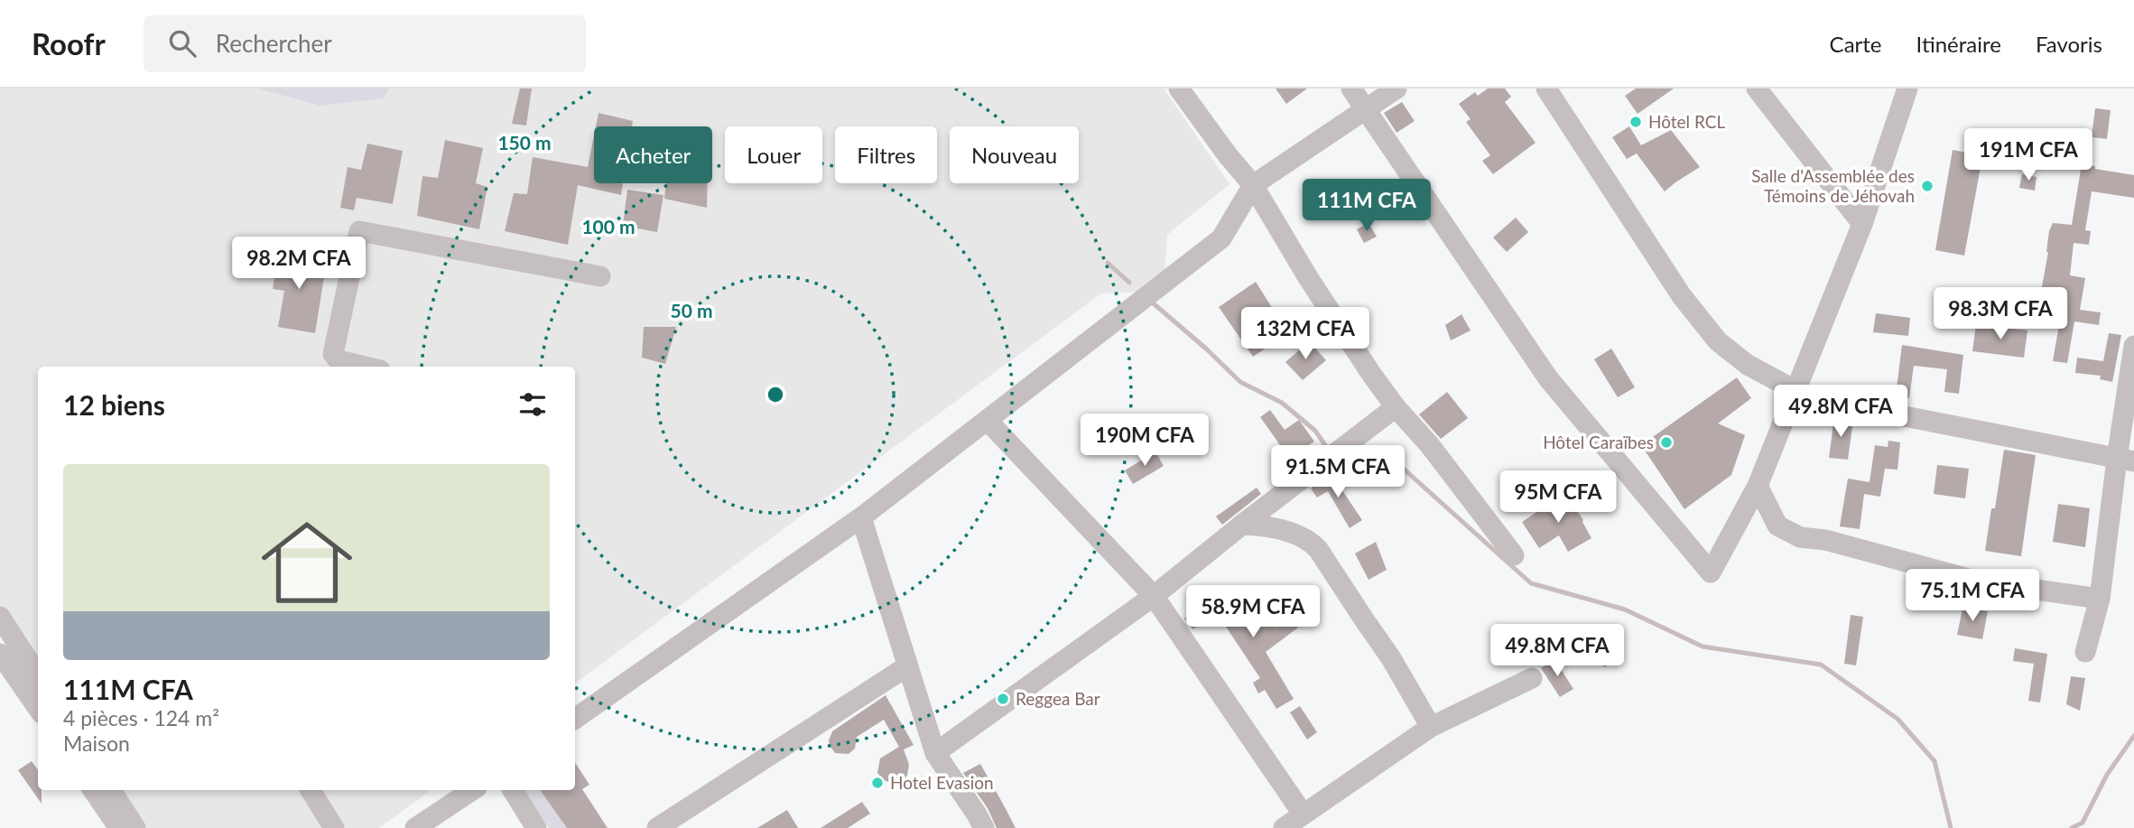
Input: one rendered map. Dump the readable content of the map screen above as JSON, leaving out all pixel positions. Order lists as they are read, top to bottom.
{
  "places": [
    "Hôtel RCL",
    "Salle d'Assemblée des Témoins de Jéhovah",
    "Hôtel Caraïbes",
    "Reggea Bar",
    "Hotel Evasion"
  ],
  "page": {
    "header": "Roofr",
    "search": "Rechercher",
    "nav": ["Carte", "Itinéraire", "Favoris"],
    "chip": [
      "Acheter",
      "Louer",
      "Filtres",
      "Nouveau"
    ],
    "price": [
      "191M CFA",
      "111M CFA",
      "98.2M CFA",
      "98.3M CFA",
      "132M CFA",
      "49.8M CFA",
      "190M CFA",
      "91.5M CFA",
      "95M CFA",
      "75.1M CFA",
      "58.9M CFA",
      "49.8M CFA"
    ],
    "heading": "12 biens",
    "list": [
      {
        "name": "111M CFA",
        "note": "4 pièces · 124 m² · Maison"
      }
    ]
  },
  "rings": ["150 m", "100 m", "50 m"]
}
